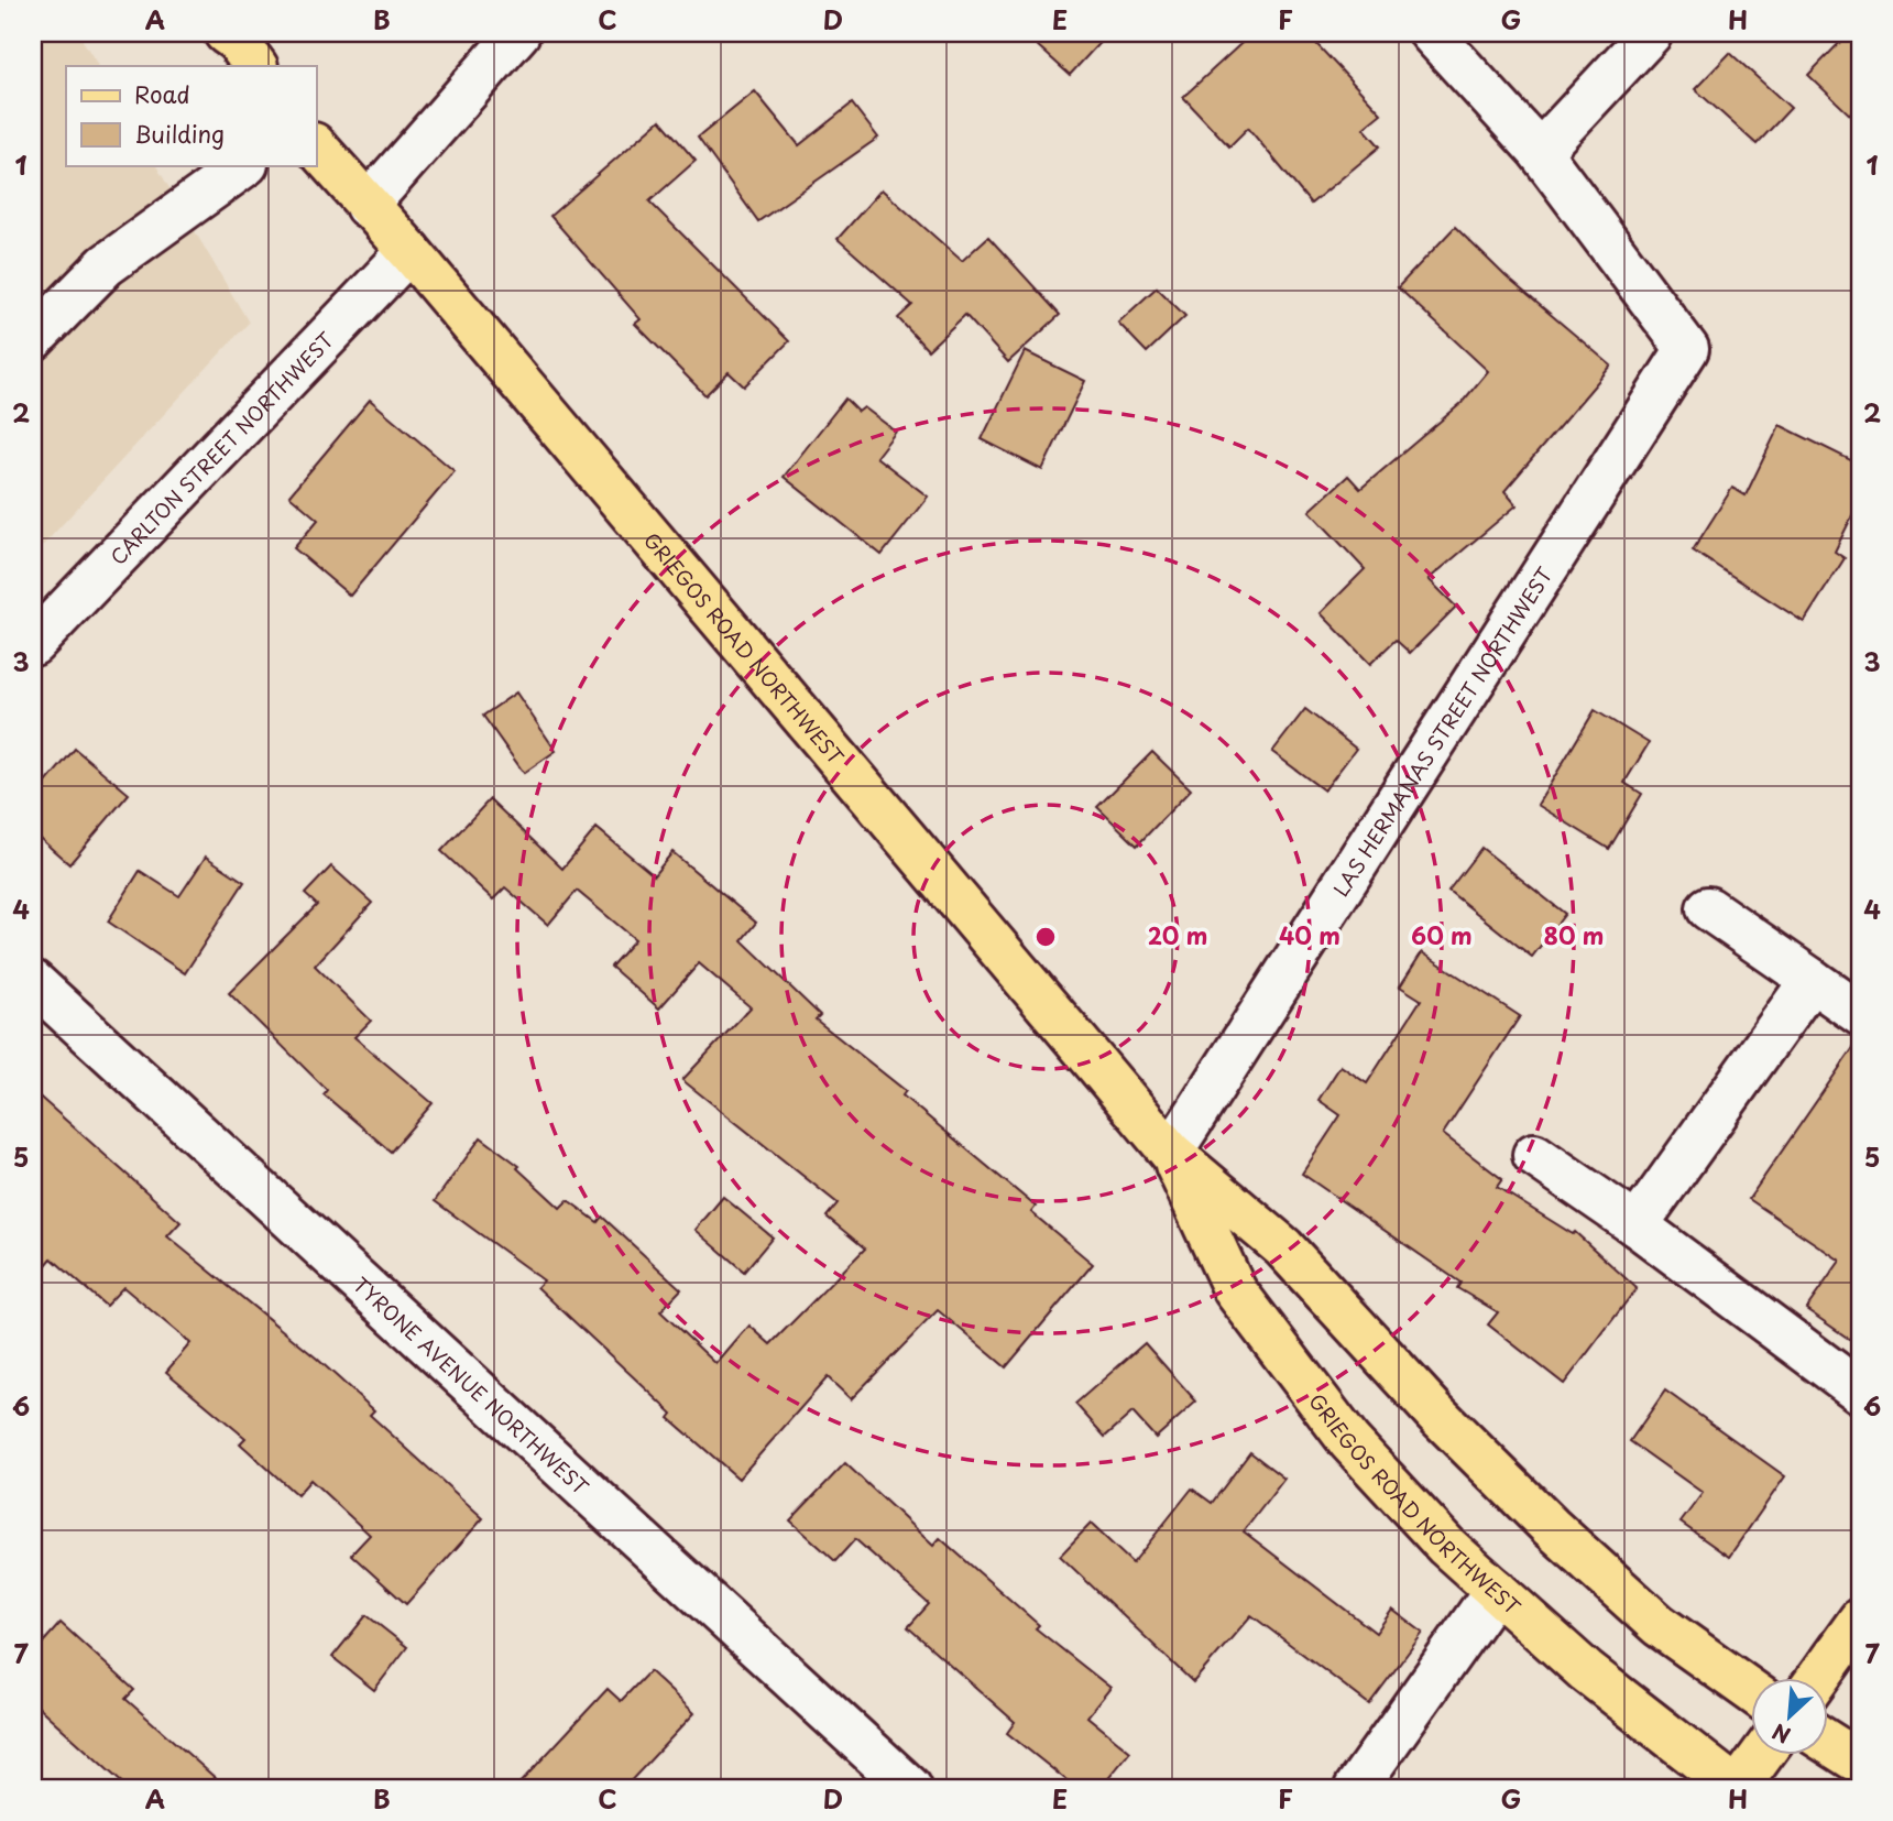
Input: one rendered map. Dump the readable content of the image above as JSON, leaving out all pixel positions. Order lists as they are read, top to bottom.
{
  "streets": {
    "main road": ["GRIEGOS ROAD NORTHWEST"],
    "street": ["CARLTON STREET NORTHWEST", "LAS HERMANAS STREET NORTHWEST", "TYRONE AVENUE NORTHWEST"]
  },
  "crossings": [
    ["CARLTON STREET NORTHWEST", "GRIEGOS ROAD NORTHWEST"],
    ["GRIEGOS ROAD NORTHWEST", "LAS HERMANAS STREET NORTHWEST"]
  ],
  "legend": ["Road", "Building"],
  "north": "bottom left",
  "grid": {
    "columns": [
      "A",
      "B",
      "C",
      "D",
      "E",
      "F",
      "G",
      "H"
    ],
    "rows": [
      "1",
      "2",
      "3",
      "4",
      "5",
      "6",
      "7"
    ]
  },
  "rings": [
    "20 m",
    "40 m",
    "60 m",
    "80 m"
  ]
}
